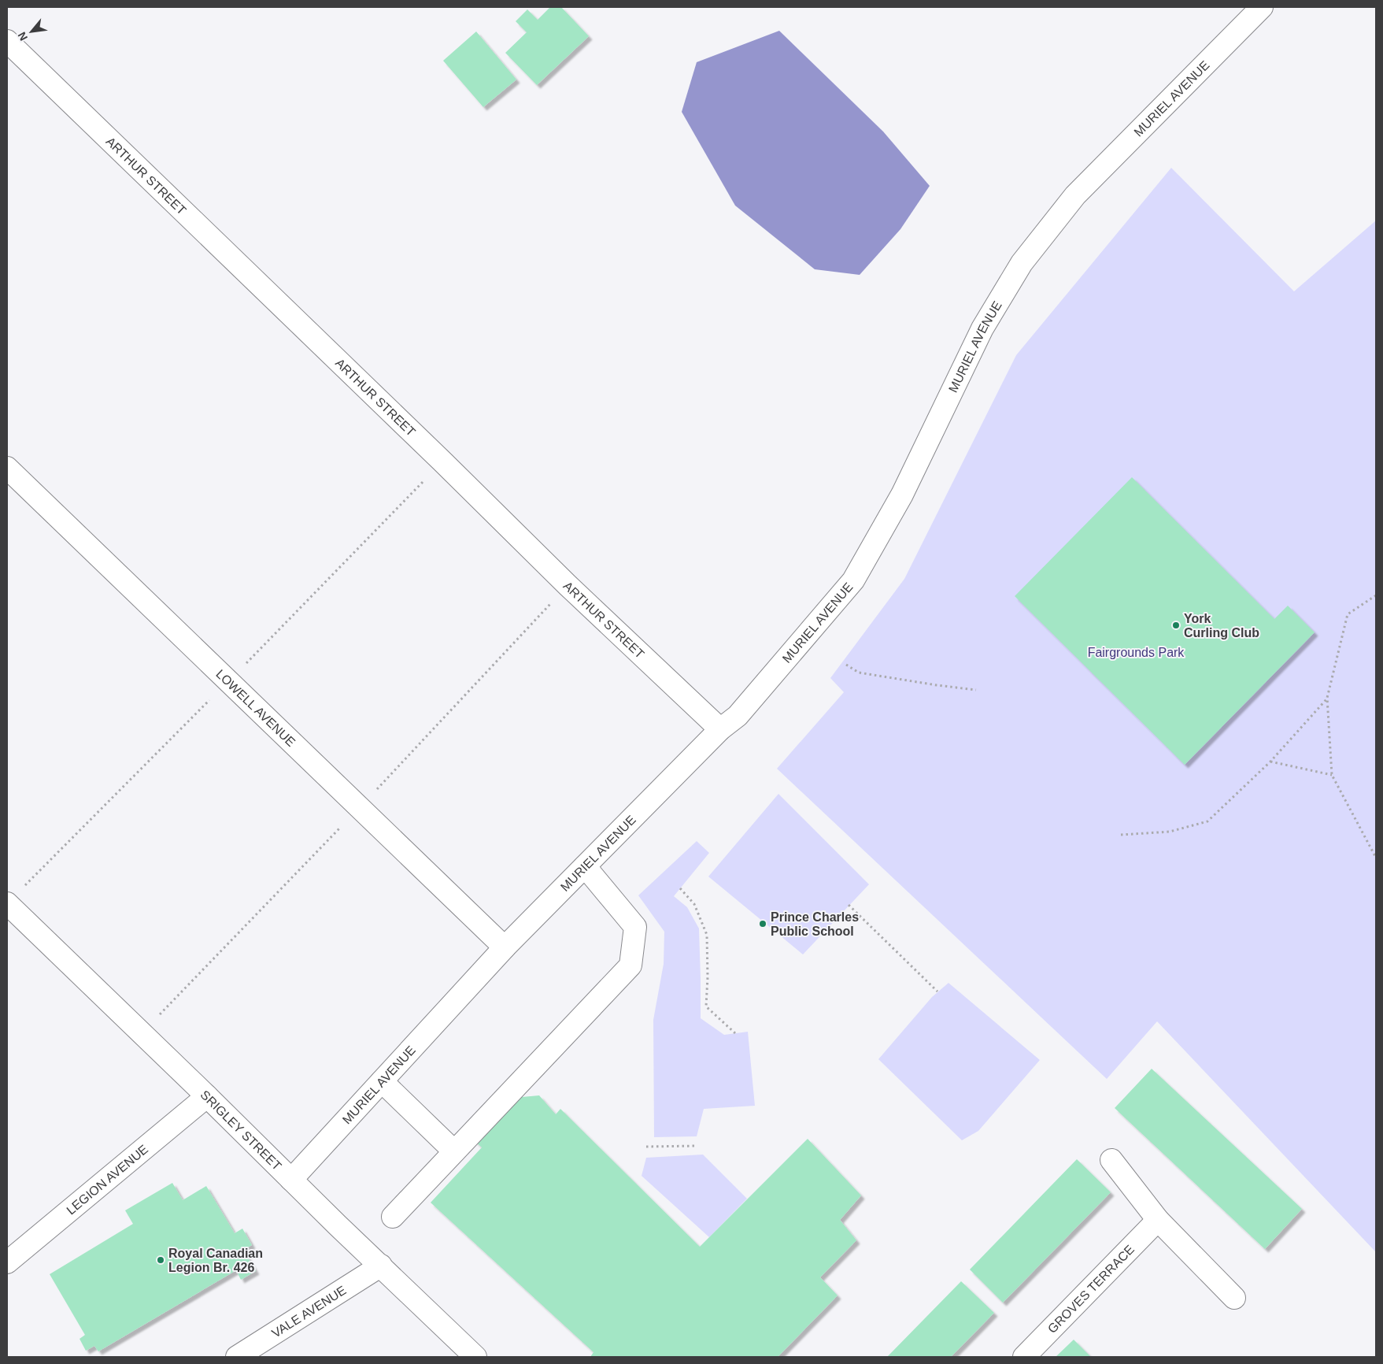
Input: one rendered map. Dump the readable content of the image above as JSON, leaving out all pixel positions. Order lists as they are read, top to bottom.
{
  "streets": {
    "street": [
      "MURIEL AVENUE",
      "ARTHUR STREET",
      "LOWELL AVENUE",
      "SRIGLEY STREET",
      "LEGION AVENUE",
      "GROVES TERRACE",
      "VALE AVENUE"
    ]
  },
  "crossings": [
    ["MURIEL AVENUE", "ARTHUR STREET"],
    ["MURIEL AVENUE", "LOWELL AVENUE"],
    ["MURIEL AVENUE", "SRIGLEY STREET"],
    ["SRIGLEY STREET", "LEGION AVENUE"],
    ["SRIGLEY STREET", "VALE AVENUE"]
  ],
  "parks": ["Fairgrounds Park"],
  "places": ["York Curling Club", "Prince Charles Public School", "Royal Canadian Legion Br. 426"],
  "north": "bottom left"
}
